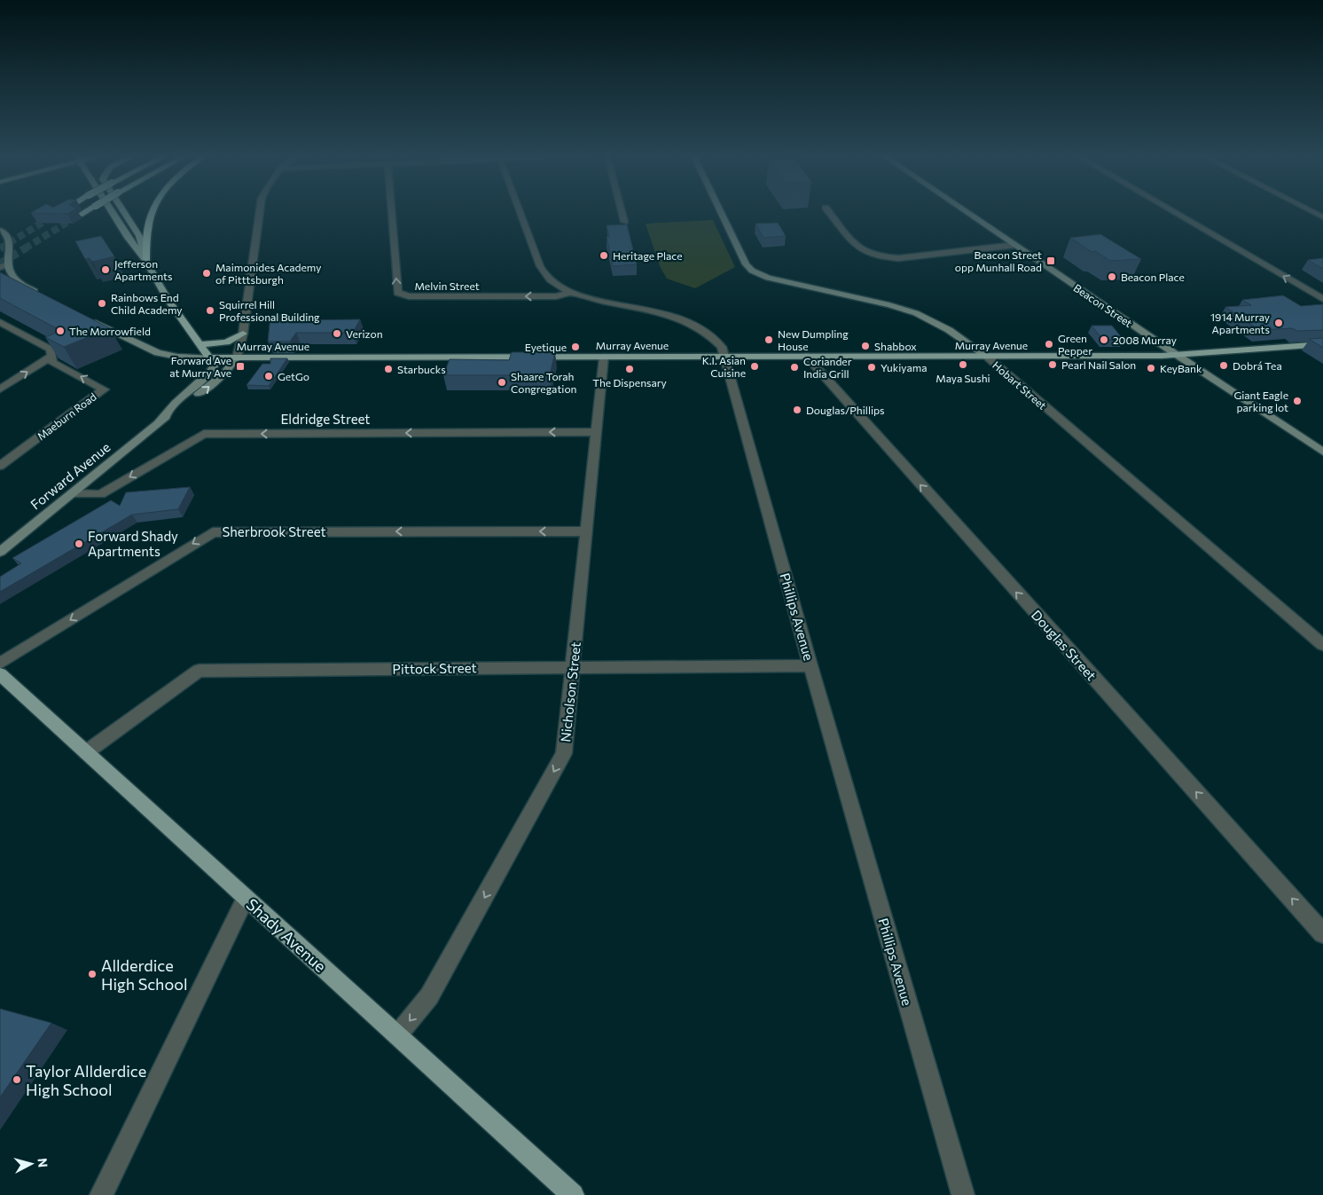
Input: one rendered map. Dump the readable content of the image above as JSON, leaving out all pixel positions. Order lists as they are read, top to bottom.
{
  "streets": {
    "main road": [
      "Beacon Street",
      "Murray Avenue",
      "Hobart Street",
      "Forward Avenue",
      "Shady Avenue"
    ],
    "street": [
      "Melvin Street",
      "Maeburn Road",
      "Eldridge Street",
      "Sherbrook Street",
      "Phillips Avenue",
      "Douglas Street",
      "Pittock Street",
      "Nicholson Street"
    ]
  },
  "crossings": [
    ["Melvin Street", "Phillips Avenue"],
    ["Beacon Street", "Murray Avenue"],
    ["Murray Avenue", "Hobart Street"],
    ["Murray Avenue", "Forward Avenue"],
    ["Murray Avenue", "Phillips Avenue"],
    ["Murray Avenue", "Douglas Street"],
    ["Murray Avenue", "Nicholson Street"],
    ["Eldridge Street", "Forward Avenue"],
    ["Eldridge Street", "Nicholson Street"],
    ["Sherbrook Street", "Nicholson Street"],
    ["Phillips Avenue", "Pittock Street"],
    ["Pittock Street", "Nicholson Street"],
    ["Pittock Street", "Shady Avenue"],
    ["Nicholson Street", "Shady Avenue"]
  ],
  "one_way": [
    "Eldridge Street",
    "Sherbrook Street",
    "Douglas Street",
    "Nicholson Street"
  ],
  "places": {
    "other": [
      "Heritage Place",
      "Jefferson Apartments",
      "Maimonides Academy of Pitttsburgh",
      "Beacon Place",
      "Rainbows End Child Academy",
      "Squirrel Hill Professional Building",
      "1914 Murray Apartments",
      "The Morrowfield",
      "Verizon",
      "New Dumpling House",
      "2008 Murray",
      "Green Pepper",
      "Shabbox",
      "Eyetique",
      "Maya Sushi",
      "Pearl Nail Salon",
      "Dobrá Tea",
      "K.I. Asian Cuisine",
      "Coriander India Grill",
      "Yukiyama",
      "KeyBank",
      "Starbucks",
      "The Dispensary",
      "GetGo",
      "Shaare Torah Congregation",
      "Giant Eagle parking lot",
      "Douglas/Phillips",
      "Forward Shady Apartments",
      "Allderdice High School",
      "Taylor Allderdice High School"
    ],
    "transit": ["Beacon Street opp Munhall Road", "Forward Ave at Murry Ave"]
  },
  "north": "right"
}
